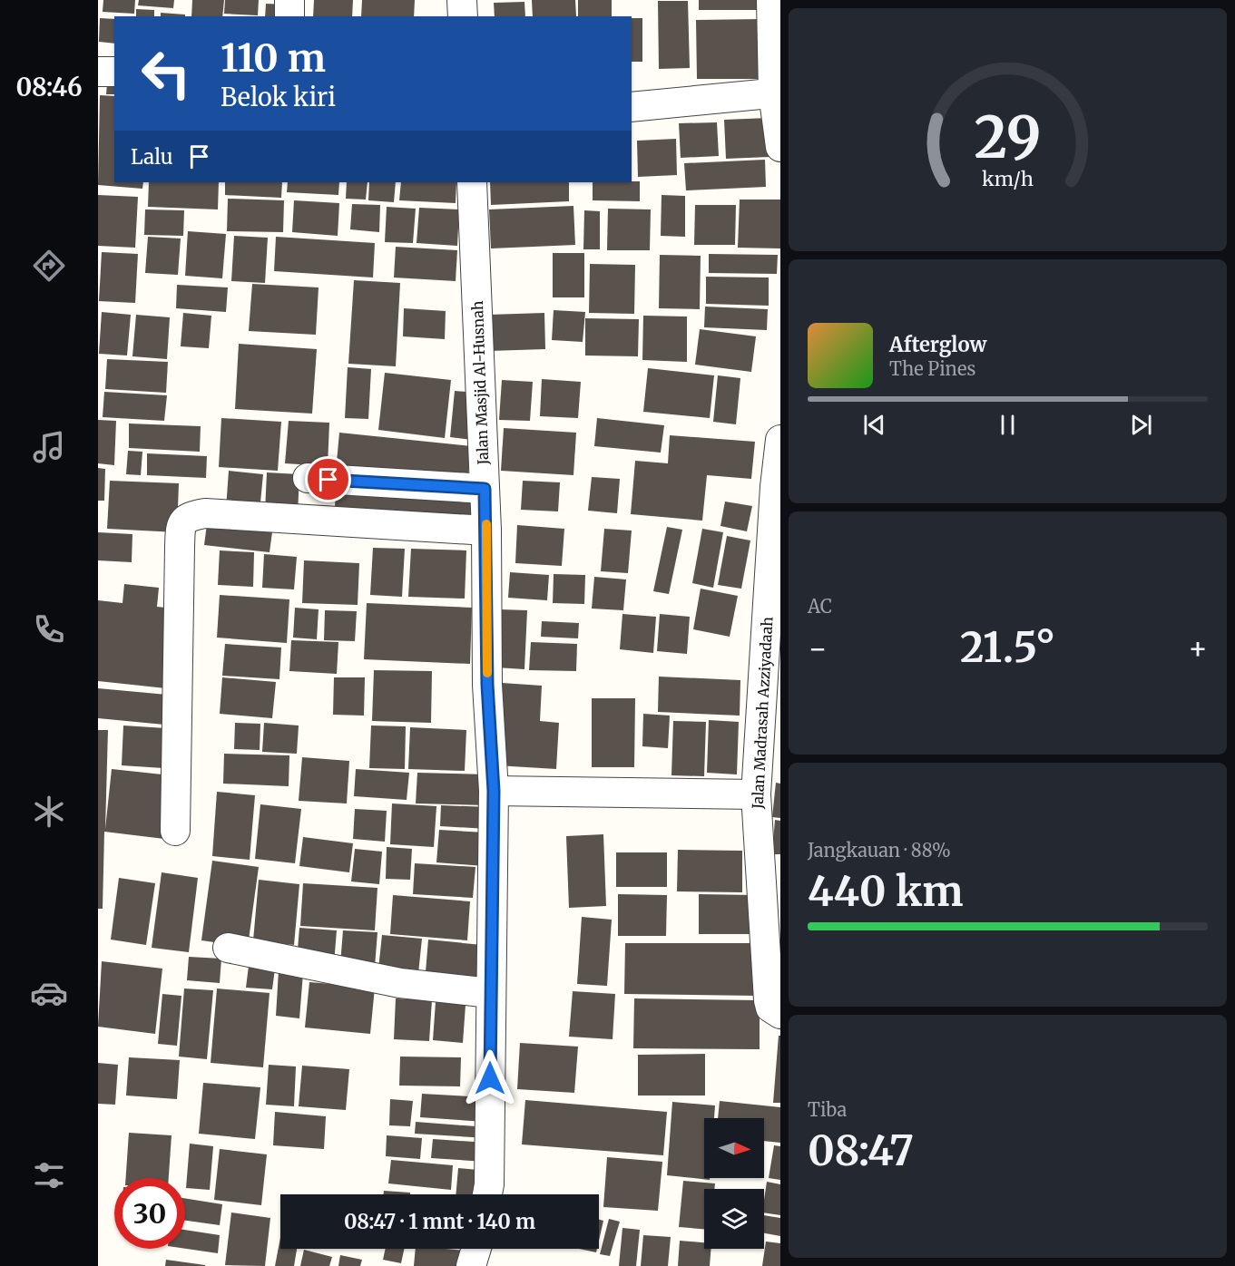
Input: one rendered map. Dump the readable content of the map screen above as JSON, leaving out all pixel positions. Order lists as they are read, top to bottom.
{
  "streets": {
    "street": ["Jalan Masjid Al-Husnah", "Jalan Madrasah Azziyadaah"]
  },
  "north": "right",
  "page": {
    "tabs": "08:46",
    "turn": ["110 m", "Belok kiri"],
    "then": "Lalu",
    "song": ["Afterglow", "The Pines"],
    "tile": [
      "AC",
      ["Jangkauan · 88%", "440 km"],
      ["Tiba", "08:47"]
    ],
    "heat": ["−", "21.5°", "+"],
    "limit": "30",
    "trip": "08:47 · 1 mnt · 140 m",
    "gauge": ["29", "km/h"]
  }
}
